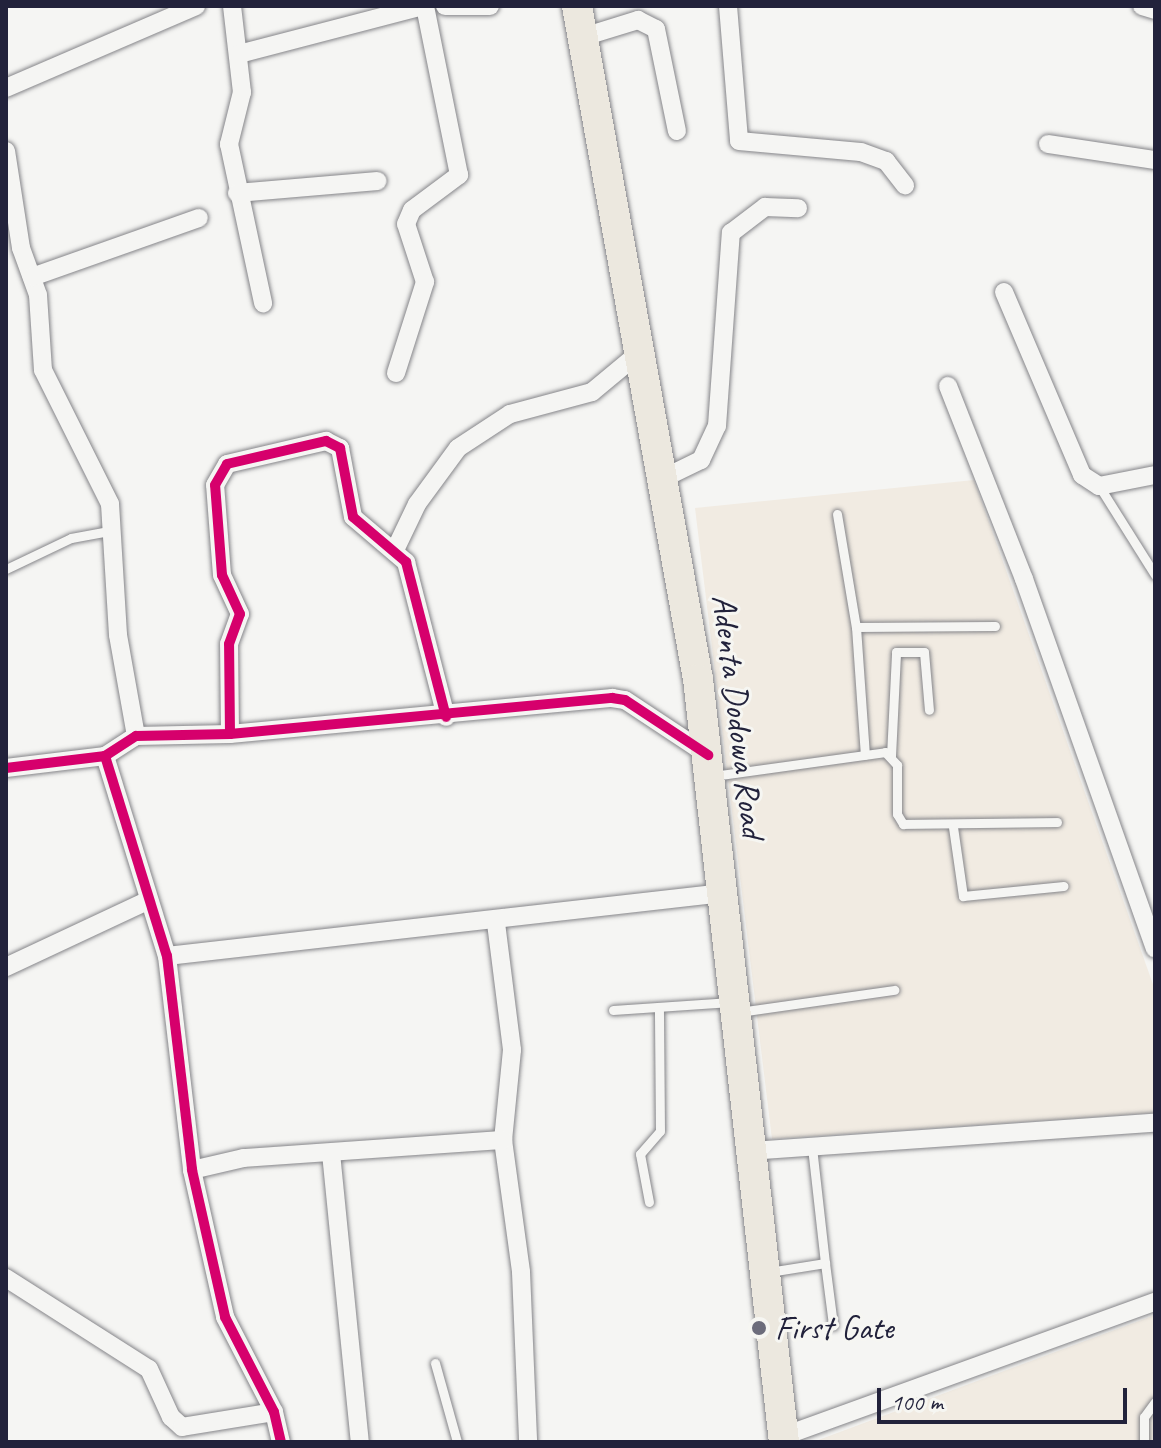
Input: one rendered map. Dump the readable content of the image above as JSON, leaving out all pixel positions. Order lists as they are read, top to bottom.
{
  "streets": {
    "main road": ["Adenta Dodowa Road"]
  },
  "places": ["First Gate"],
  "scale_bar": "100 m"
}
